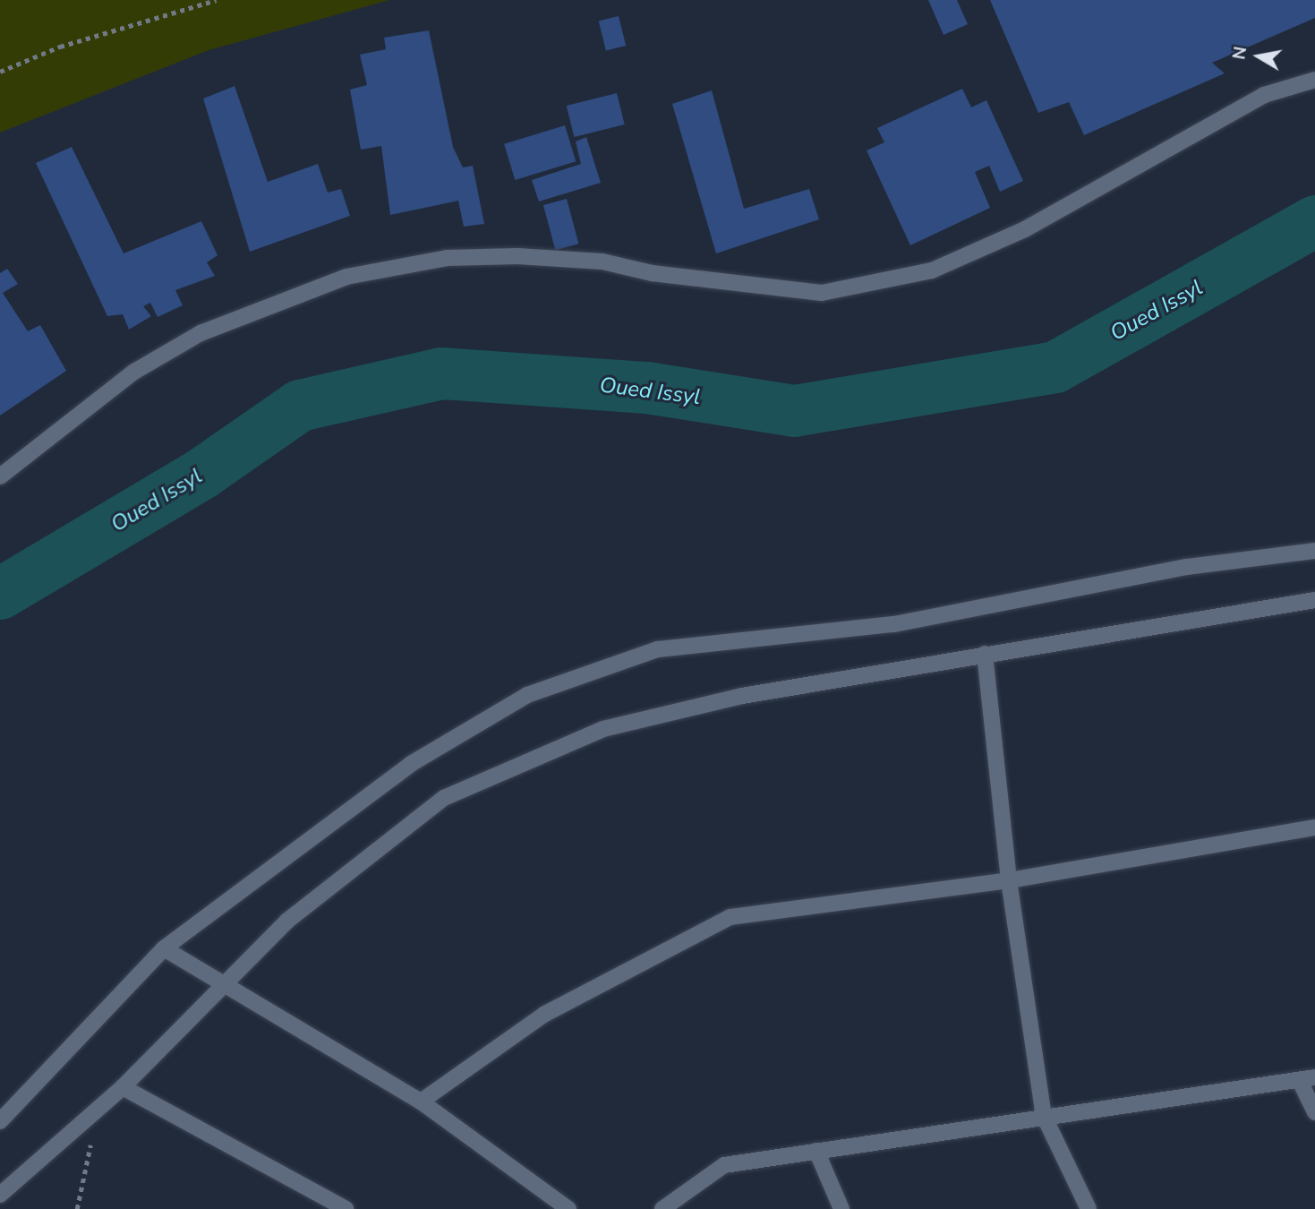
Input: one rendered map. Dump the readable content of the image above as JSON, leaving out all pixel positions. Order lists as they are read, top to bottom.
{
  "water": ["Oued Issyl"],
  "north": "left"
}
